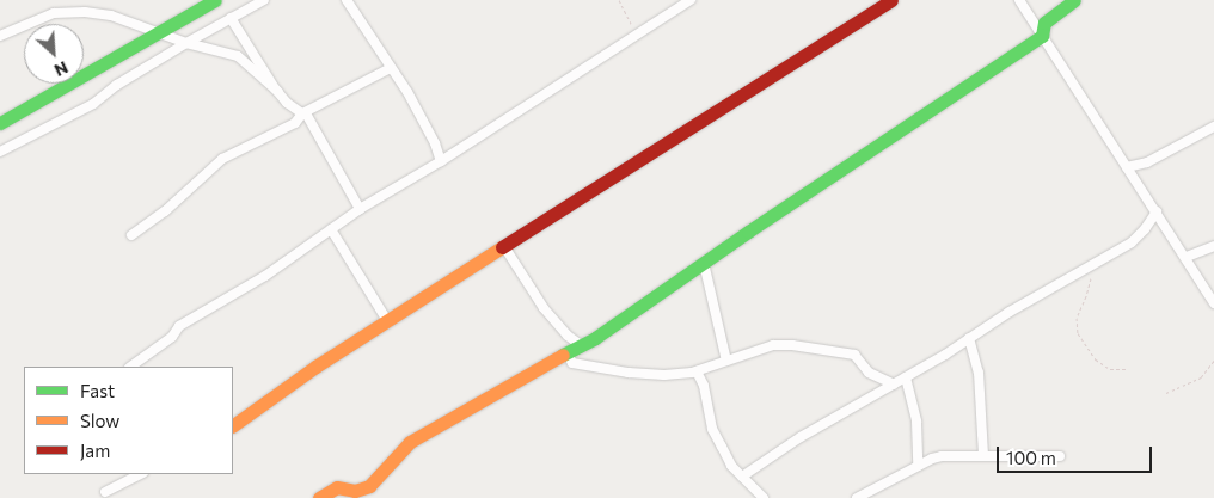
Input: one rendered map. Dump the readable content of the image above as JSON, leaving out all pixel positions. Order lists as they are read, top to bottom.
{
  "legend": ["Fast", "Slow", "Jam"],
  "scale_bar": "100 m",
  "north": "bottom right"
}
